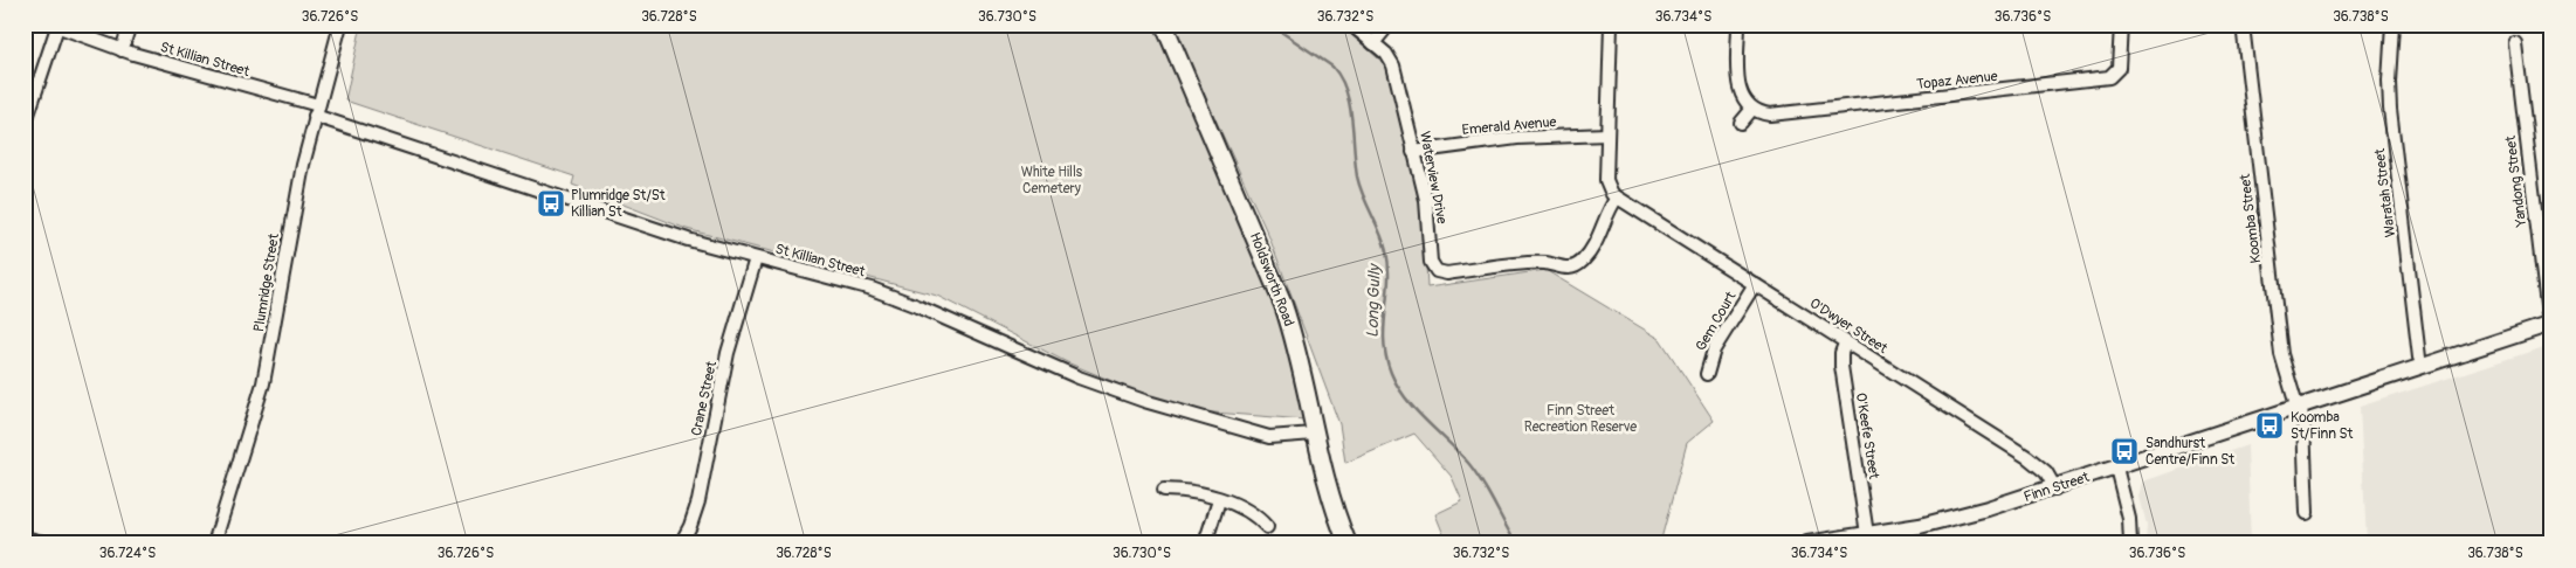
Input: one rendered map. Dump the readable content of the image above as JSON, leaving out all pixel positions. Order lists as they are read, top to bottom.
{
  "streets": {
    "main road": ["Holdsworth Road"],
    "street": [
      "St Killian Street",
      "Topaz Avenue",
      "Emerald Avenue",
      "Waterview Drive",
      "Yandong Street",
      "Waratah Street",
      "Koomba Street",
      "Plumridge Street",
      "Gem Court",
      "O'Dwyer Street",
      "Crane Street",
      "O'Keefe Street",
      "Finn Street"
    ]
  },
  "crossings": [
    ["St Killian Street", "Holdsworth Road"],
    ["St Killian Street", "Plumridge Street"],
    ["St Killian Street", "Crane Street"],
    ["Emerald Avenue", "Waterview Drive"],
    ["Waterview Drive", "O'Dwyer Street"],
    ["Yandong Street", "Finn Street"],
    ["Waratah Street", "Finn Street"],
    ["Koomba Street", "Finn Street"],
    ["Gem Court", "O'Dwyer Street"],
    ["O'Dwyer Street", "O'Keefe Street"],
    ["O'Dwyer Street", "Finn Street"],
    ["O'Keefe Street", "Finn Street"]
  ],
  "water": ["Long Gully"],
  "parks": ["White Hills Cemetery", "Finn Street Recreation Reserve"],
  "places": {
    "bus stop": ["Plumridge St/St Killian St", "Koomba St/Finn St", "Sandhurst Centre/Finn St"]
  },
  "coordinates": [
    "36.726°S",
    "36.728°S",
    "36.730°S",
    "36.732°S",
    "36.734°S",
    "36.736°S",
    "36.738°S",
    "36.724°S"
  ]
}
